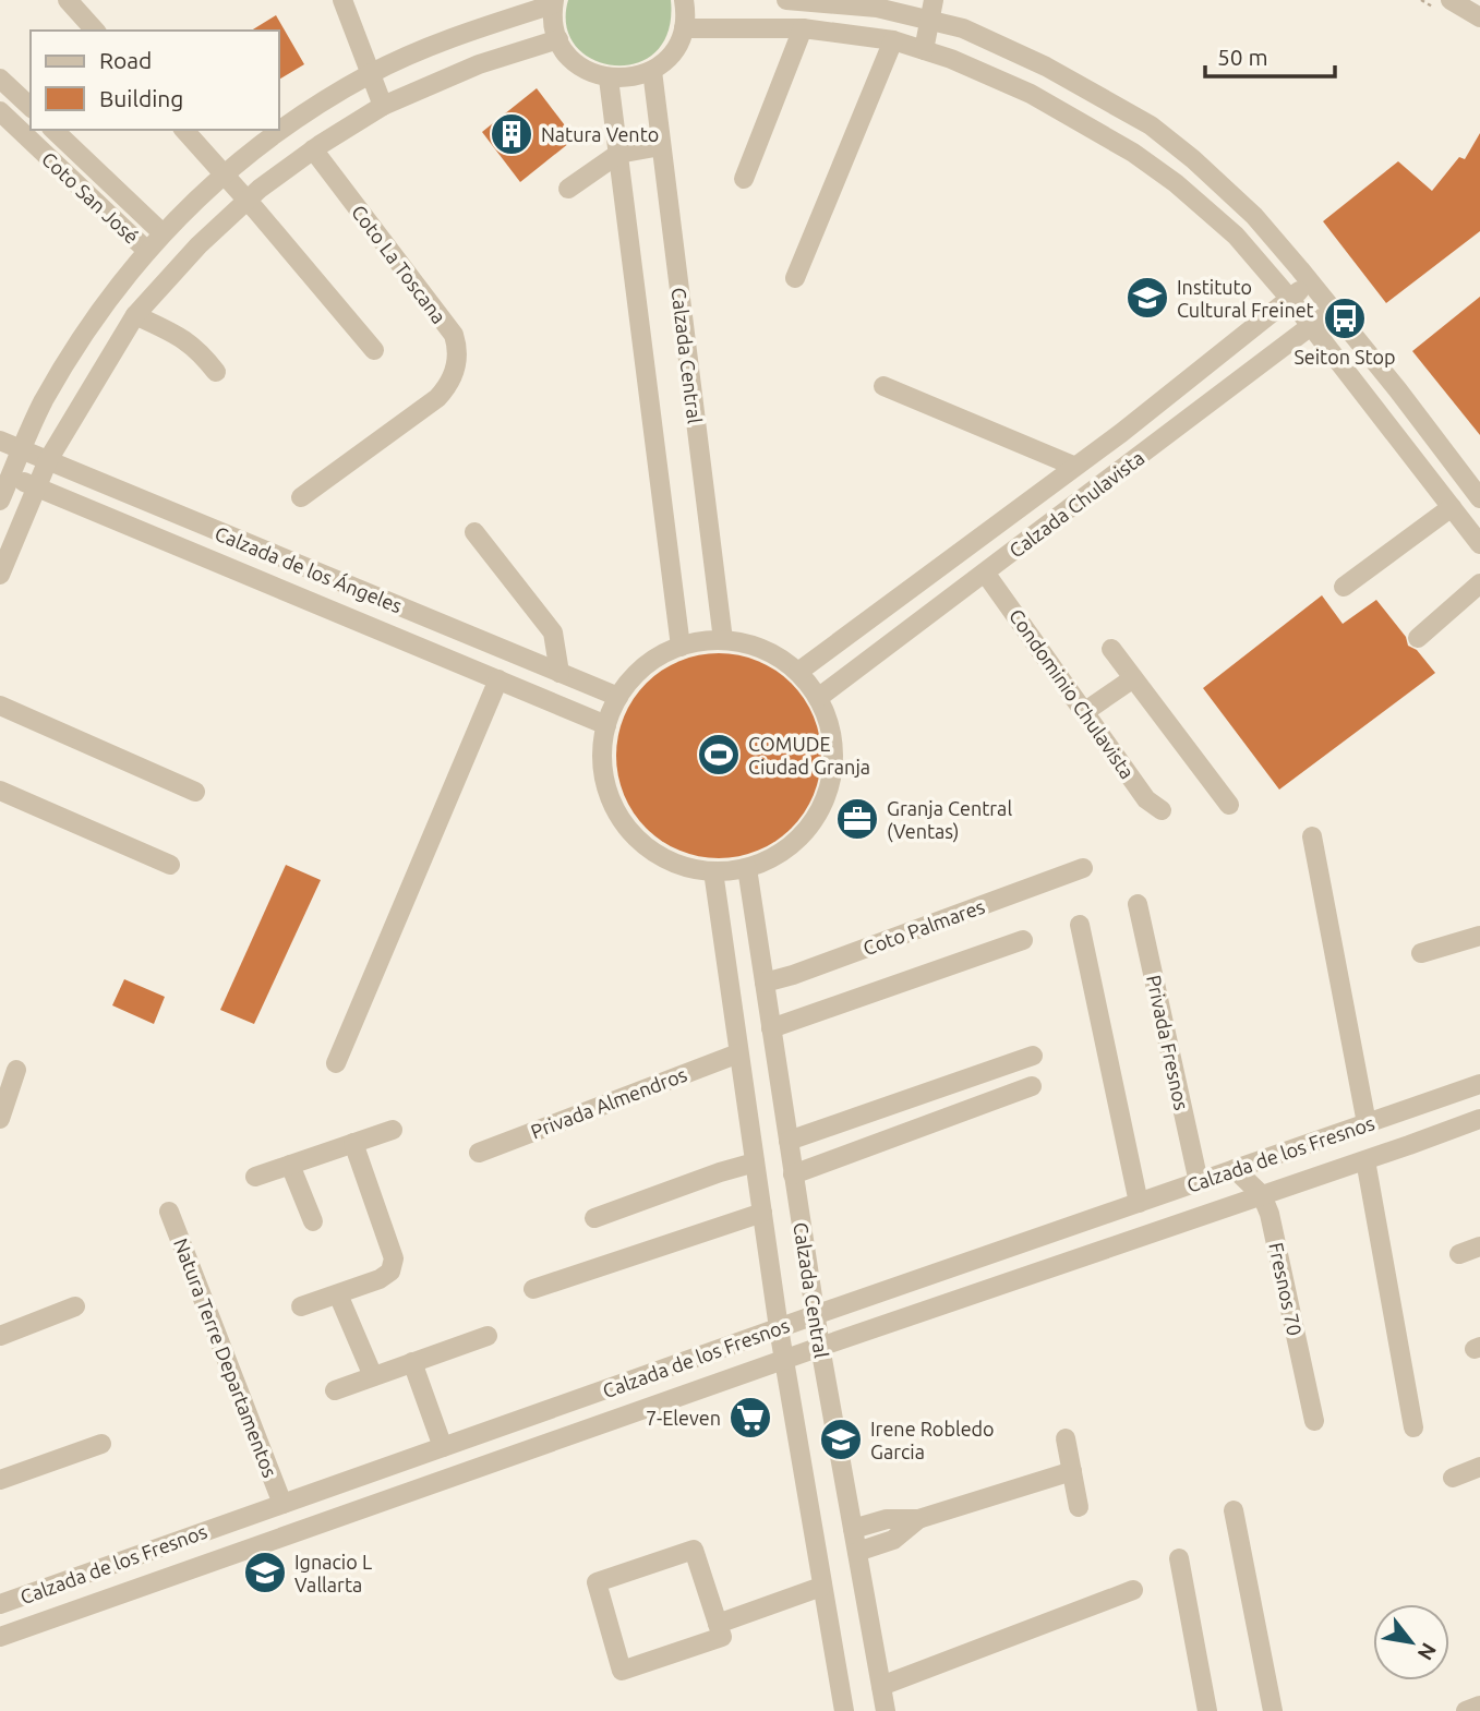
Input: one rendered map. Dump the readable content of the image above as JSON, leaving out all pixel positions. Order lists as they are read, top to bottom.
{
  "streets": {
    "street": [
      "Coto San José",
      "Coto La Toscana",
      "Calzada Central",
      "Calzada Chulavista",
      "Calzada de los Ángeles",
      "Condominio Chulavista",
      "Coto Palmares",
      "Privada Fresnos",
      "Privada Almendros",
      "Calzada de los Fresnos",
      "Fresnos 70",
      "Natura Terre Departamentos"
    ]
  },
  "crossings": [
    ["Calzada Central", "Calzada Chulavista"],
    ["Calzada Central", "Calzada de los Ángeles"],
    ["Calzada Central", "Coto Palmares"],
    ["Calzada Central", "Privada Almendros"],
    ["Calzada Central", "Calzada de los Fresnos"],
    ["Calzada Chulavista", "Calzada de los Ángeles"],
    ["Calzada Chulavista", "Condominio Chulavista"],
    ["Privada Fresnos", "Calzada de los Fresnos"],
    ["Calzada de los Fresnos", "Fresnos 70"],
    ["Calzada de los Fresnos", "Natura Terre Departamentos"]
  ],
  "places": {
    "building": ["Natura Vento"],
    "school or university": ["Instituto Cultural Freinet", "Irene Robledo Garcia", "Ignacio L Vallarta"],
    "bus stop": ["Seiton Stop"],
    "sports": ["COMUDE Ciudad Granja"],
    "office": ["Granja Central (Ventas)"],
    "supermarket": ["7-Eleven"]
  },
  "legend": ["Road", "Building"],
  "scale_bar": "50 m",
  "north": "bottom right"
}
